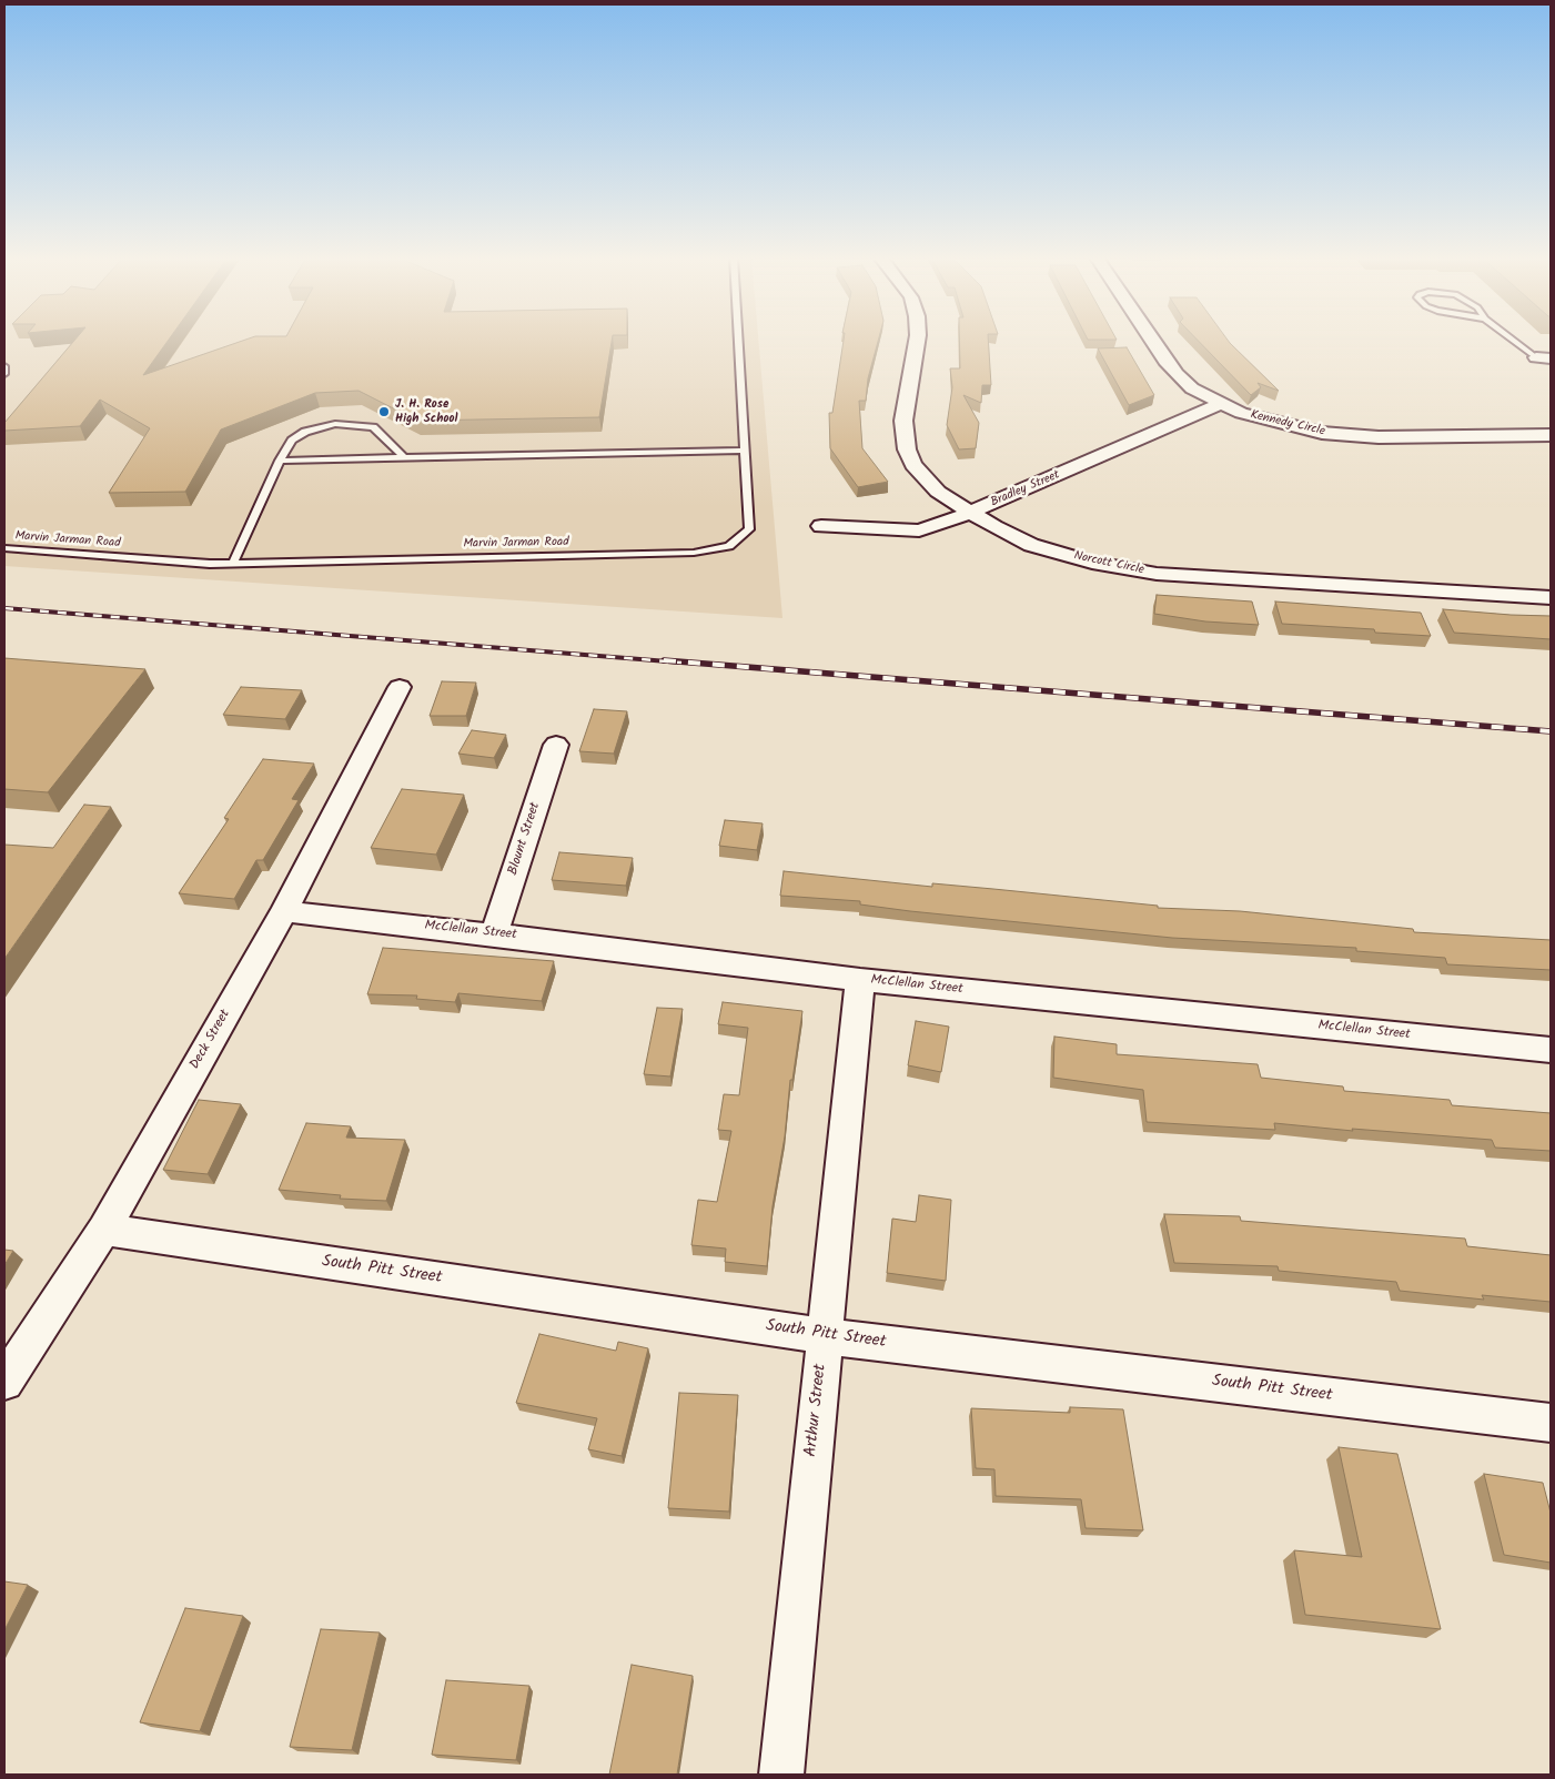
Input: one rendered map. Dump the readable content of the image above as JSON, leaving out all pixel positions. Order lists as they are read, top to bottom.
{
  "streets": {
    "street": [
      "Kennedy Circle",
      "Bradley Street",
      "Norcott Circle",
      "Blount Street",
      "McClellan Street",
      "Deck Street",
      "South Pitt Street",
      "Arthur Street"
    ],
    "lane": ["Marvin Jarman Road"]
  },
  "crossings": [
    ["Kennedy Circle", "Bradley Street"],
    ["Bradley Street", "Norcott Circle"],
    ["Blount Street", "McClellan Street"],
    ["McClellan Street", "Deck Street"],
    ["McClellan Street", "Arthur Street"],
    ["Deck Street", "South Pitt Street"],
    ["South Pitt Street", "Arthur Street"]
  ],
  "places": ["J. H. Rose High School"]
}
